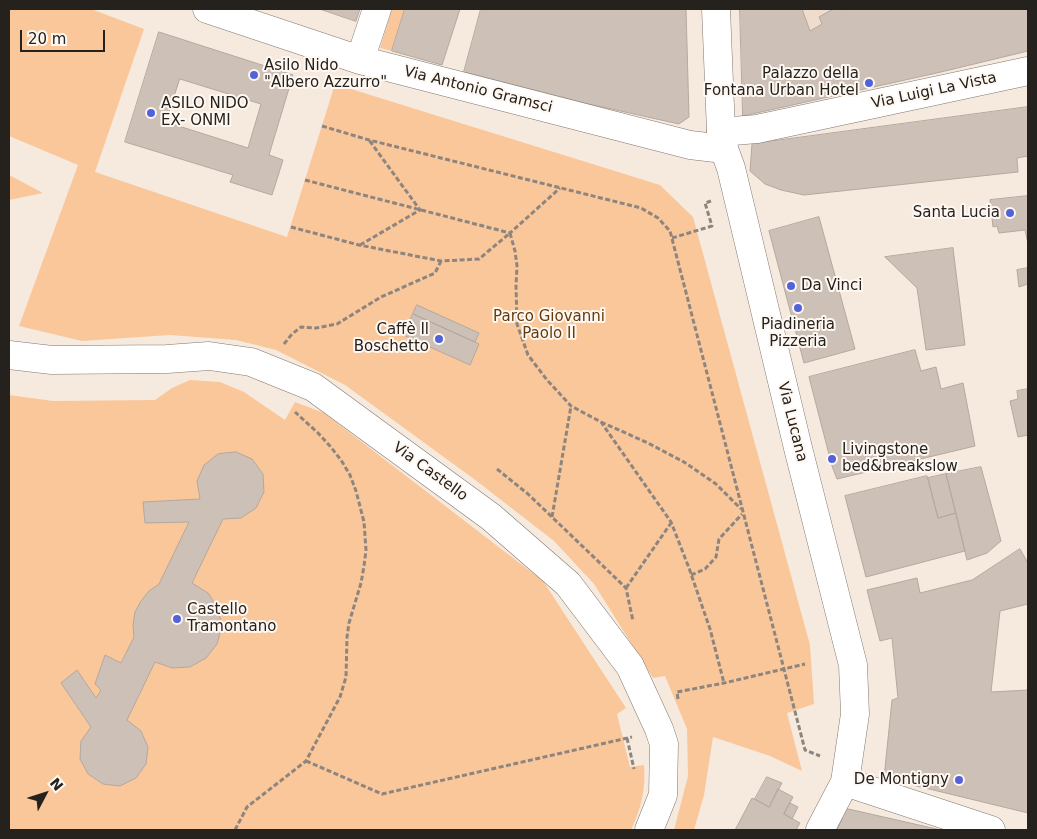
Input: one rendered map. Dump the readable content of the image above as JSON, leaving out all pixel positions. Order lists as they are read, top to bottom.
{
  "streets": {
    "street": [
      "Via Antonio Gramsci",
      "Via Luigi La Vista",
      "Via Lucana",
      "Via Castello"
    ]
  },
  "crossings": [
    ["Via Antonio Gramsci", "Via Luigi La Vista"],
    ["Via Antonio Gramsci", "Via Lucana"],
    ["Via Luigi La Vista", "Via Lucana"]
  ],
  "parks": ["Parco Giovanni Paolo II"],
  "places": [
    "Asilo Nido \"Albero Azzurro\"",
    "Palazzo della Fontana Urban Hotel",
    "ASILO NIDO EX- ONMI",
    "Santa Lucia",
    "Da Vinci",
    "Piadineria Pizzeria",
    "Caffè Il Boschetto",
    "Livingstone bed&breakslow",
    "Castello Tramontano",
    "De Montigny"
  ],
  "scale_bar": "20 m",
  "north": "top right"
}
